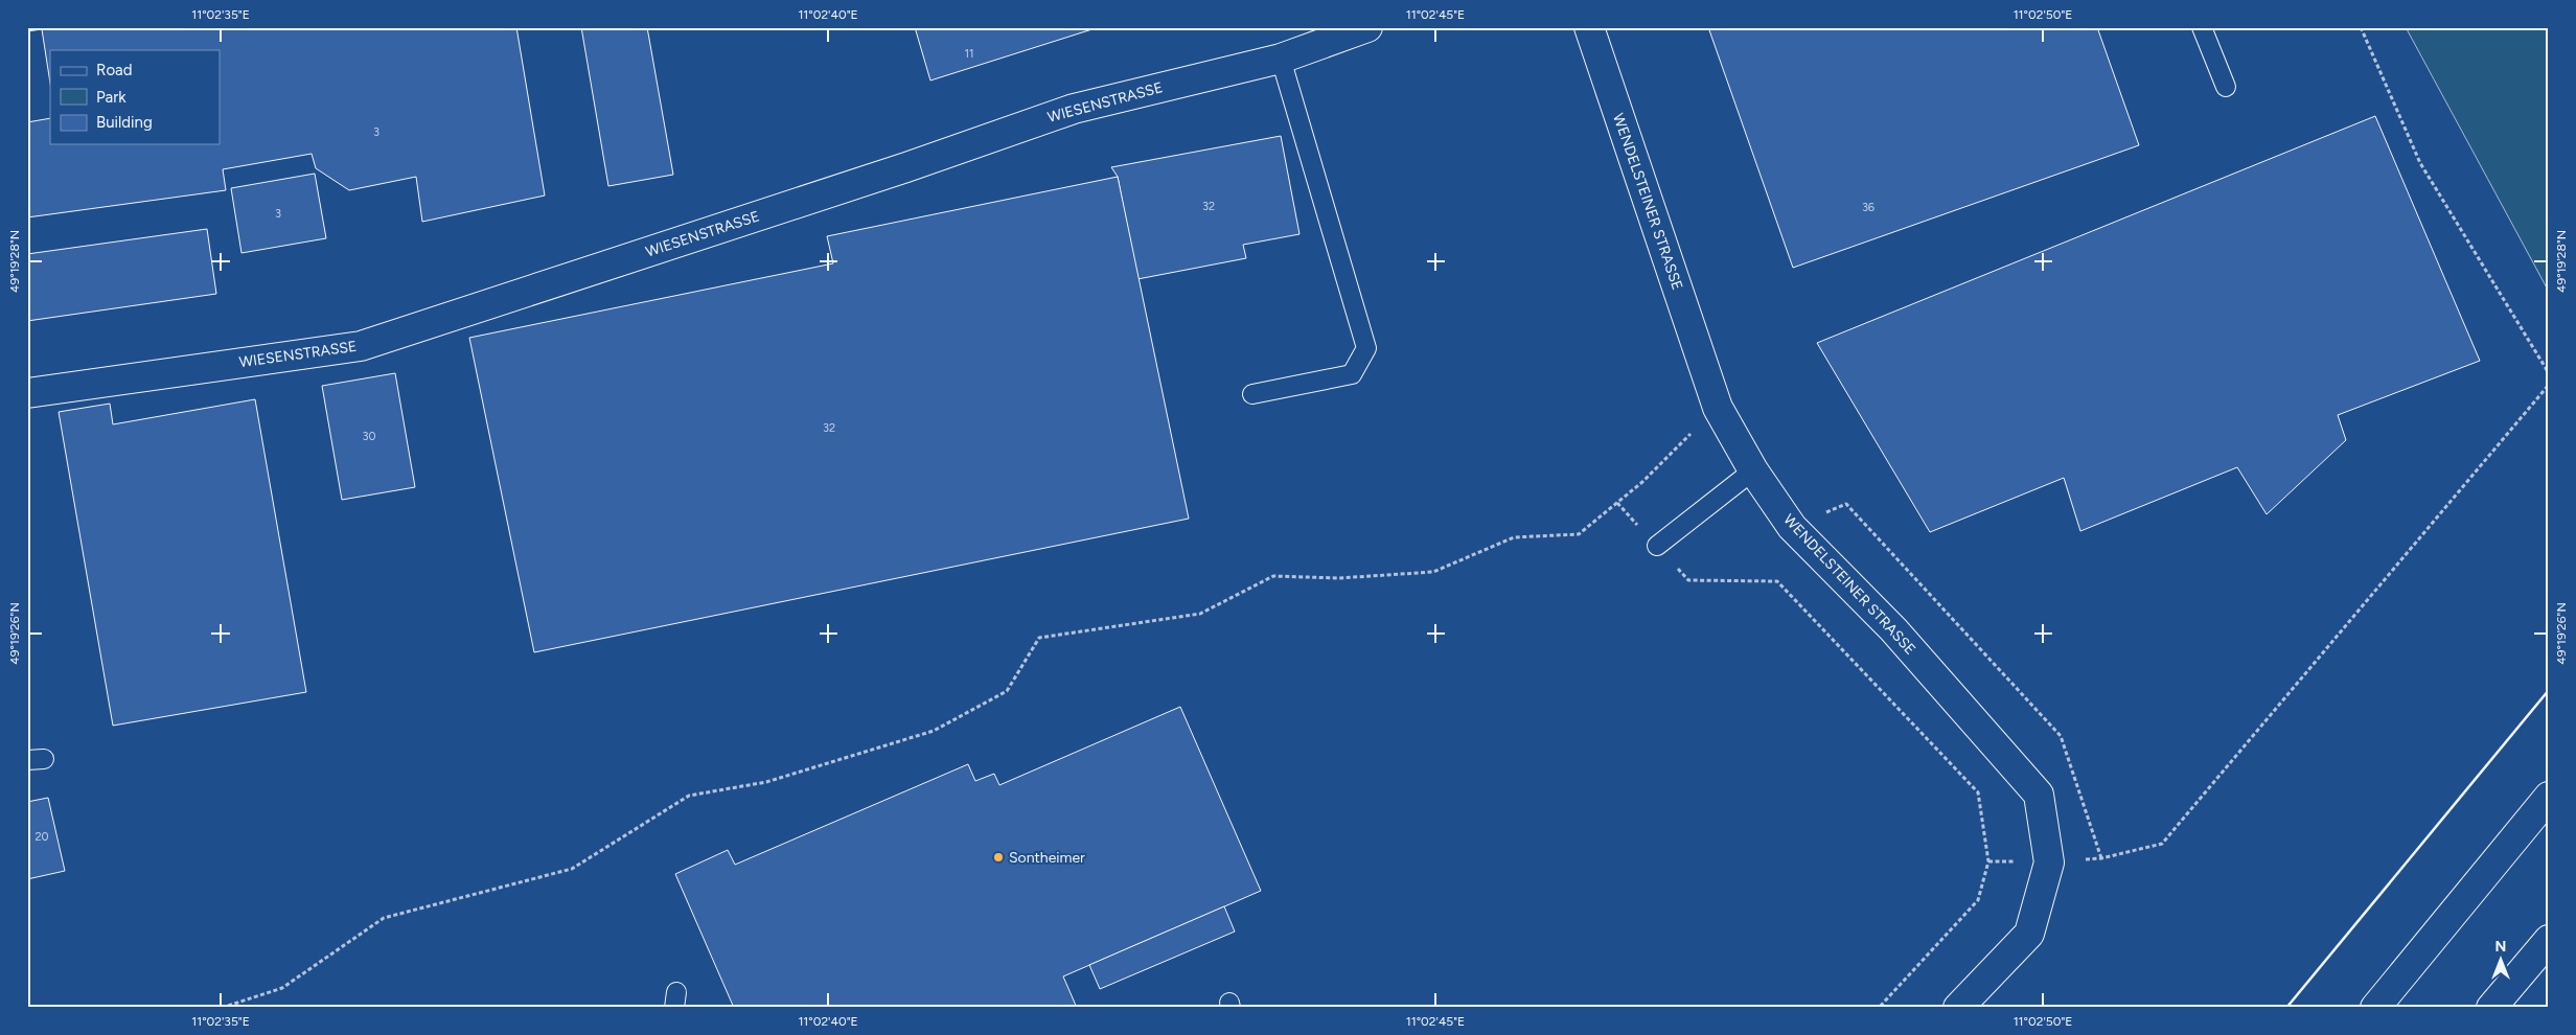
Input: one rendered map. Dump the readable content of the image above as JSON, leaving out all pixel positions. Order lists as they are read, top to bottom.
{
  "streets": {
    "main road": ["WIESENSTRASSE", "WENDELSTEINER STRASSE"]
  },
  "places": ["Sontheimer"],
  "house_numbers": [
    "11",
    "3",
    "32",
    "36",
    "3",
    "32",
    "30",
    "20"
  ],
  "legend": ["Road", "Park", "Building"],
  "north": "top",
  "coordinates": [
    "11°02'35\"E",
    "11°02'40\"E",
    "11°02'45\"E",
    "11°02'50\"E",
    "49°19'28\"N",
    "49°19'26\"N"
  ]
}
